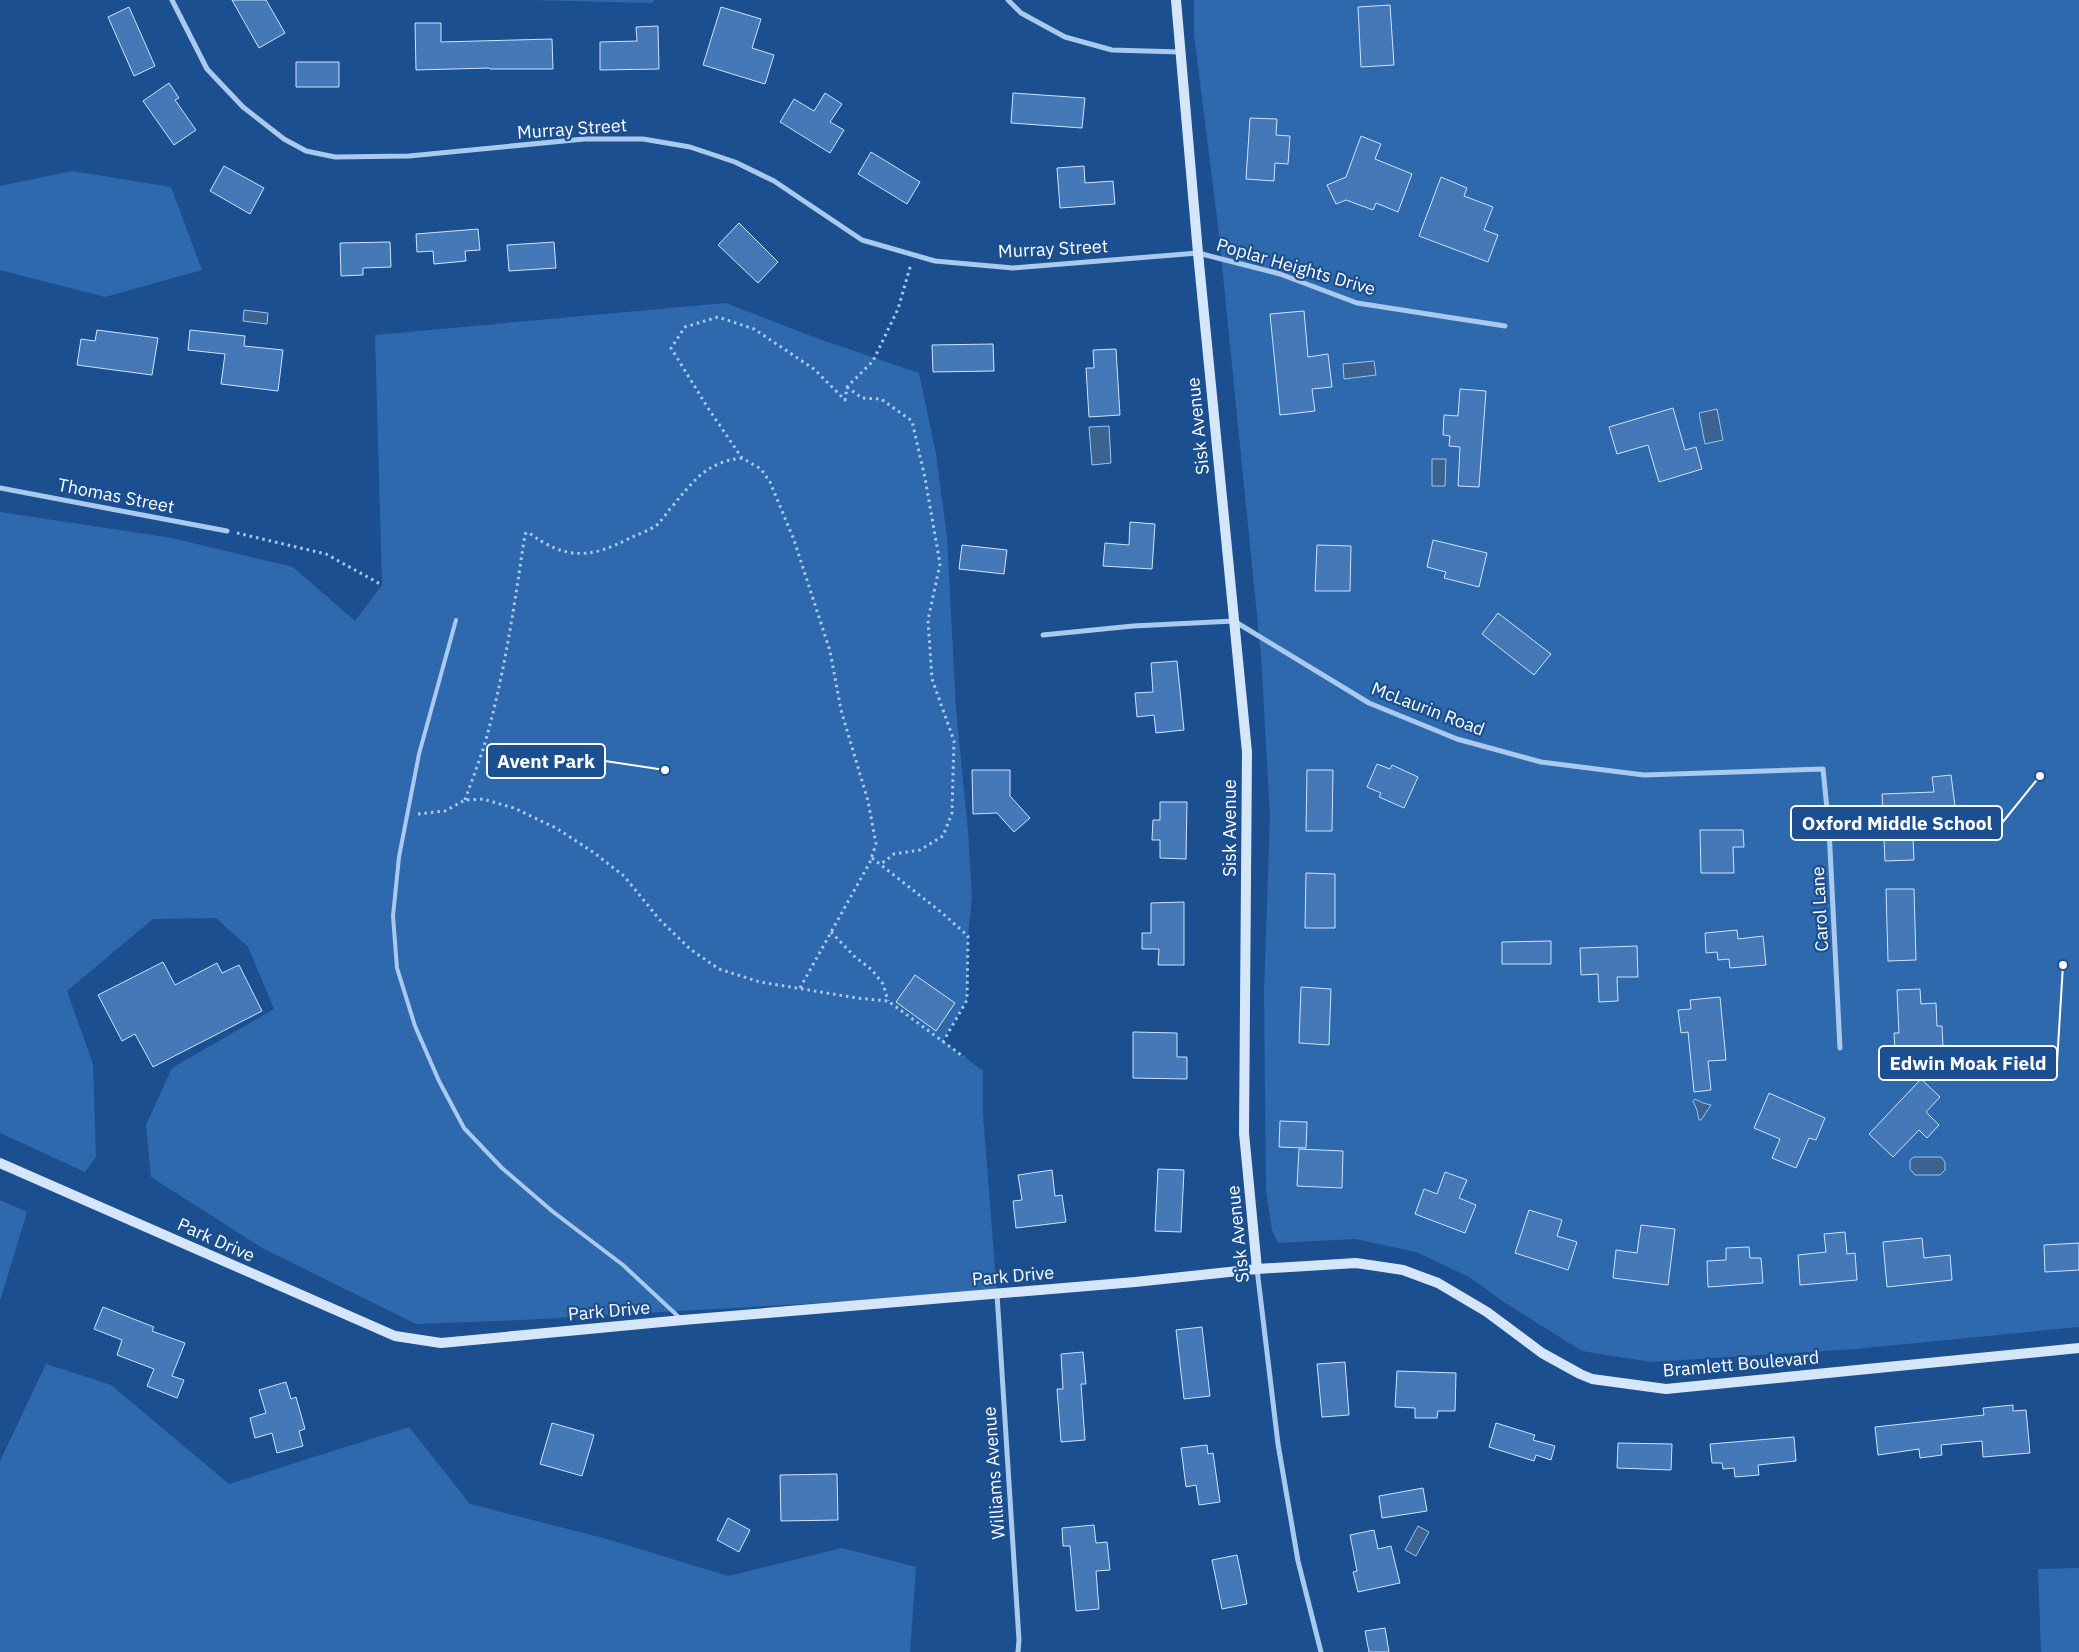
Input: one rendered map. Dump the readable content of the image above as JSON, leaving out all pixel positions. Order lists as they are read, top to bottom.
{
  "streets": {
    "street": [
      "Murray Street",
      "Poplar Heights Drive",
      "Sisk Avenue",
      "Thomas Street",
      "McLaurin Road",
      "Carol Lane",
      "Park Drive",
      "Bramlett Boulevard",
      "Williams Avenue"
    ]
  },
  "crossings": [
    ["Murray Street", "Poplar Heights Drive"],
    ["Murray Street", "Sisk Avenue"],
    ["Poplar Heights Drive", "Sisk Avenue"],
    ["Sisk Avenue", "McLaurin Road"],
    ["Sisk Avenue", "Park Drive"],
    ["Sisk Avenue", "Bramlett Boulevard"],
    ["McLaurin Road", "Carol Lane"],
    ["Park Drive", "Bramlett Boulevard"],
    ["Park Drive", "Williams Avenue"]
  ],
  "places": ["Avent Park", "Oxford Middle School", "Edwin Moak Field"]
}
